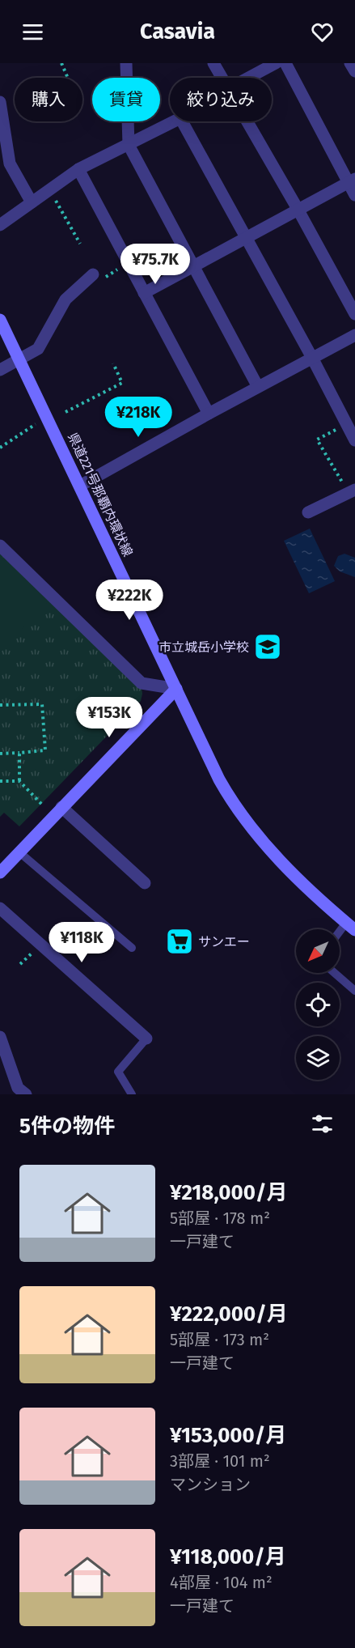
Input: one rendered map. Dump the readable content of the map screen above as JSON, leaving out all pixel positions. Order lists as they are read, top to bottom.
{
  "streets": {
    "main road": ["県道221号那覇内環状線"]
  },
  "places": {
    "school or university": ["市立城岳小学校"],
    "supermarket": ["サンエー"]
  },
  "north": "bottom left",
  "page": {
    "header": "Casavia",
    "chip": ["購入", "賃貸", "絞り込み"],
    "price": [
      "¥75.7K",
      "¥218K",
      "¥222K",
      "¥153K",
      "¥118K"
    ],
    "heading": "5件の物件",
    "list": [
      {
        "name": "¥218,000/月",
        "note": "5部屋 · 178 m² · 一戸建て"
      },
      {
        "name": "¥222,000/月",
        "note": "5部屋 · 173 m² · 一戸建て"
      },
      {
        "name": "¥153,000/月",
        "note": "3部屋 · 101 m² · マンション"
      },
      {
        "name": "¥118,000/月",
        "note": "4部屋 · 104 m² · 一戸建て"
      }
    ]
  }
}
